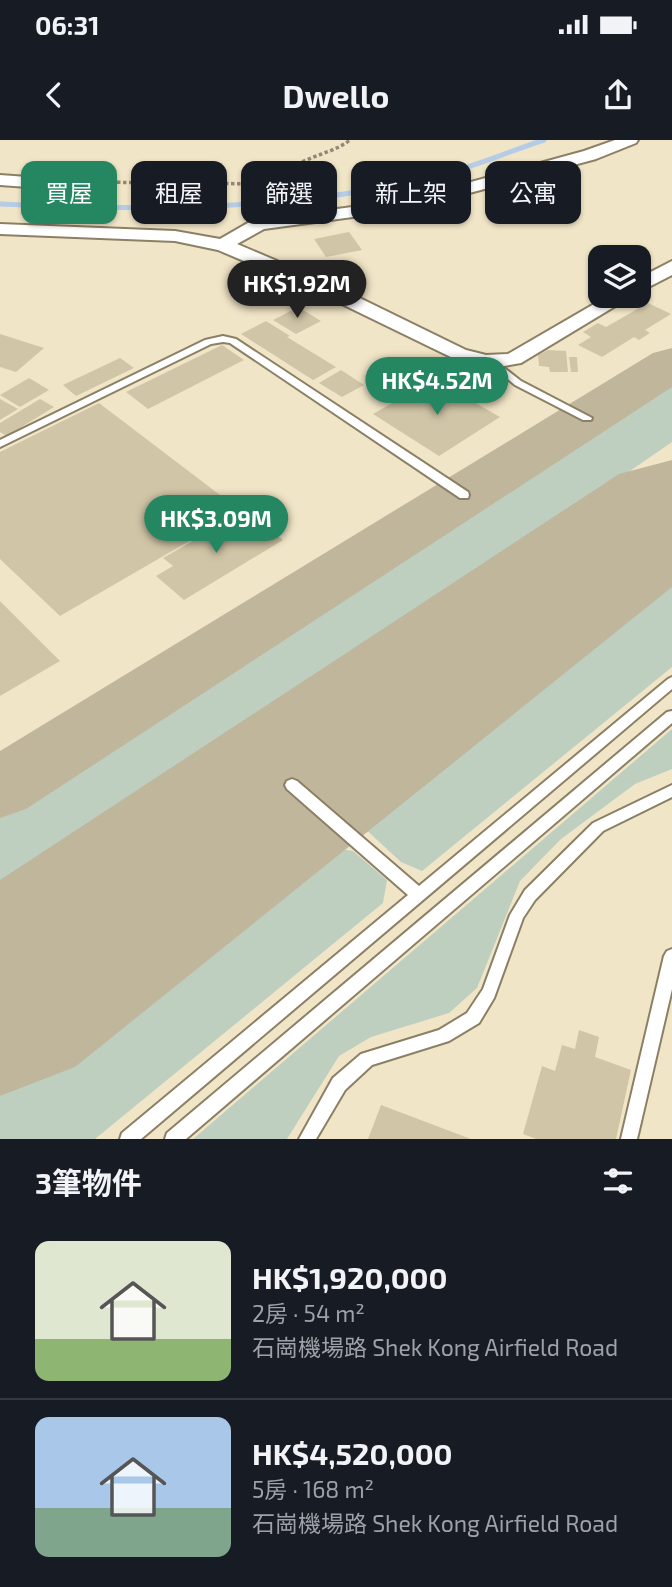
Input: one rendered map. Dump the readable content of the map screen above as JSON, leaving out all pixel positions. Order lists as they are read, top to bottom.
{
  "page": {
    "status": "06:31",
    "header": "Dwello",
    "chip": [
      "買屋",
      "租屋",
      "篩選",
      "新上架",
      "公寓"
    ],
    "price": ["HK$1.92M", "HK$4.52M", "HK$3.09M"],
    "heading": "3筆物件",
    "list": [
      {
        "name": "HK$1,920,000",
        "note": "2房 · 54 m² · 石崗機場路 Shek Kong Airfield Road"
      },
      {
        "name": "HK$4,520,000",
        "note": "5房 · 168 m² · 石崗機場路 Shek Kong Airfield Road"
      }
    ]
  }
}
